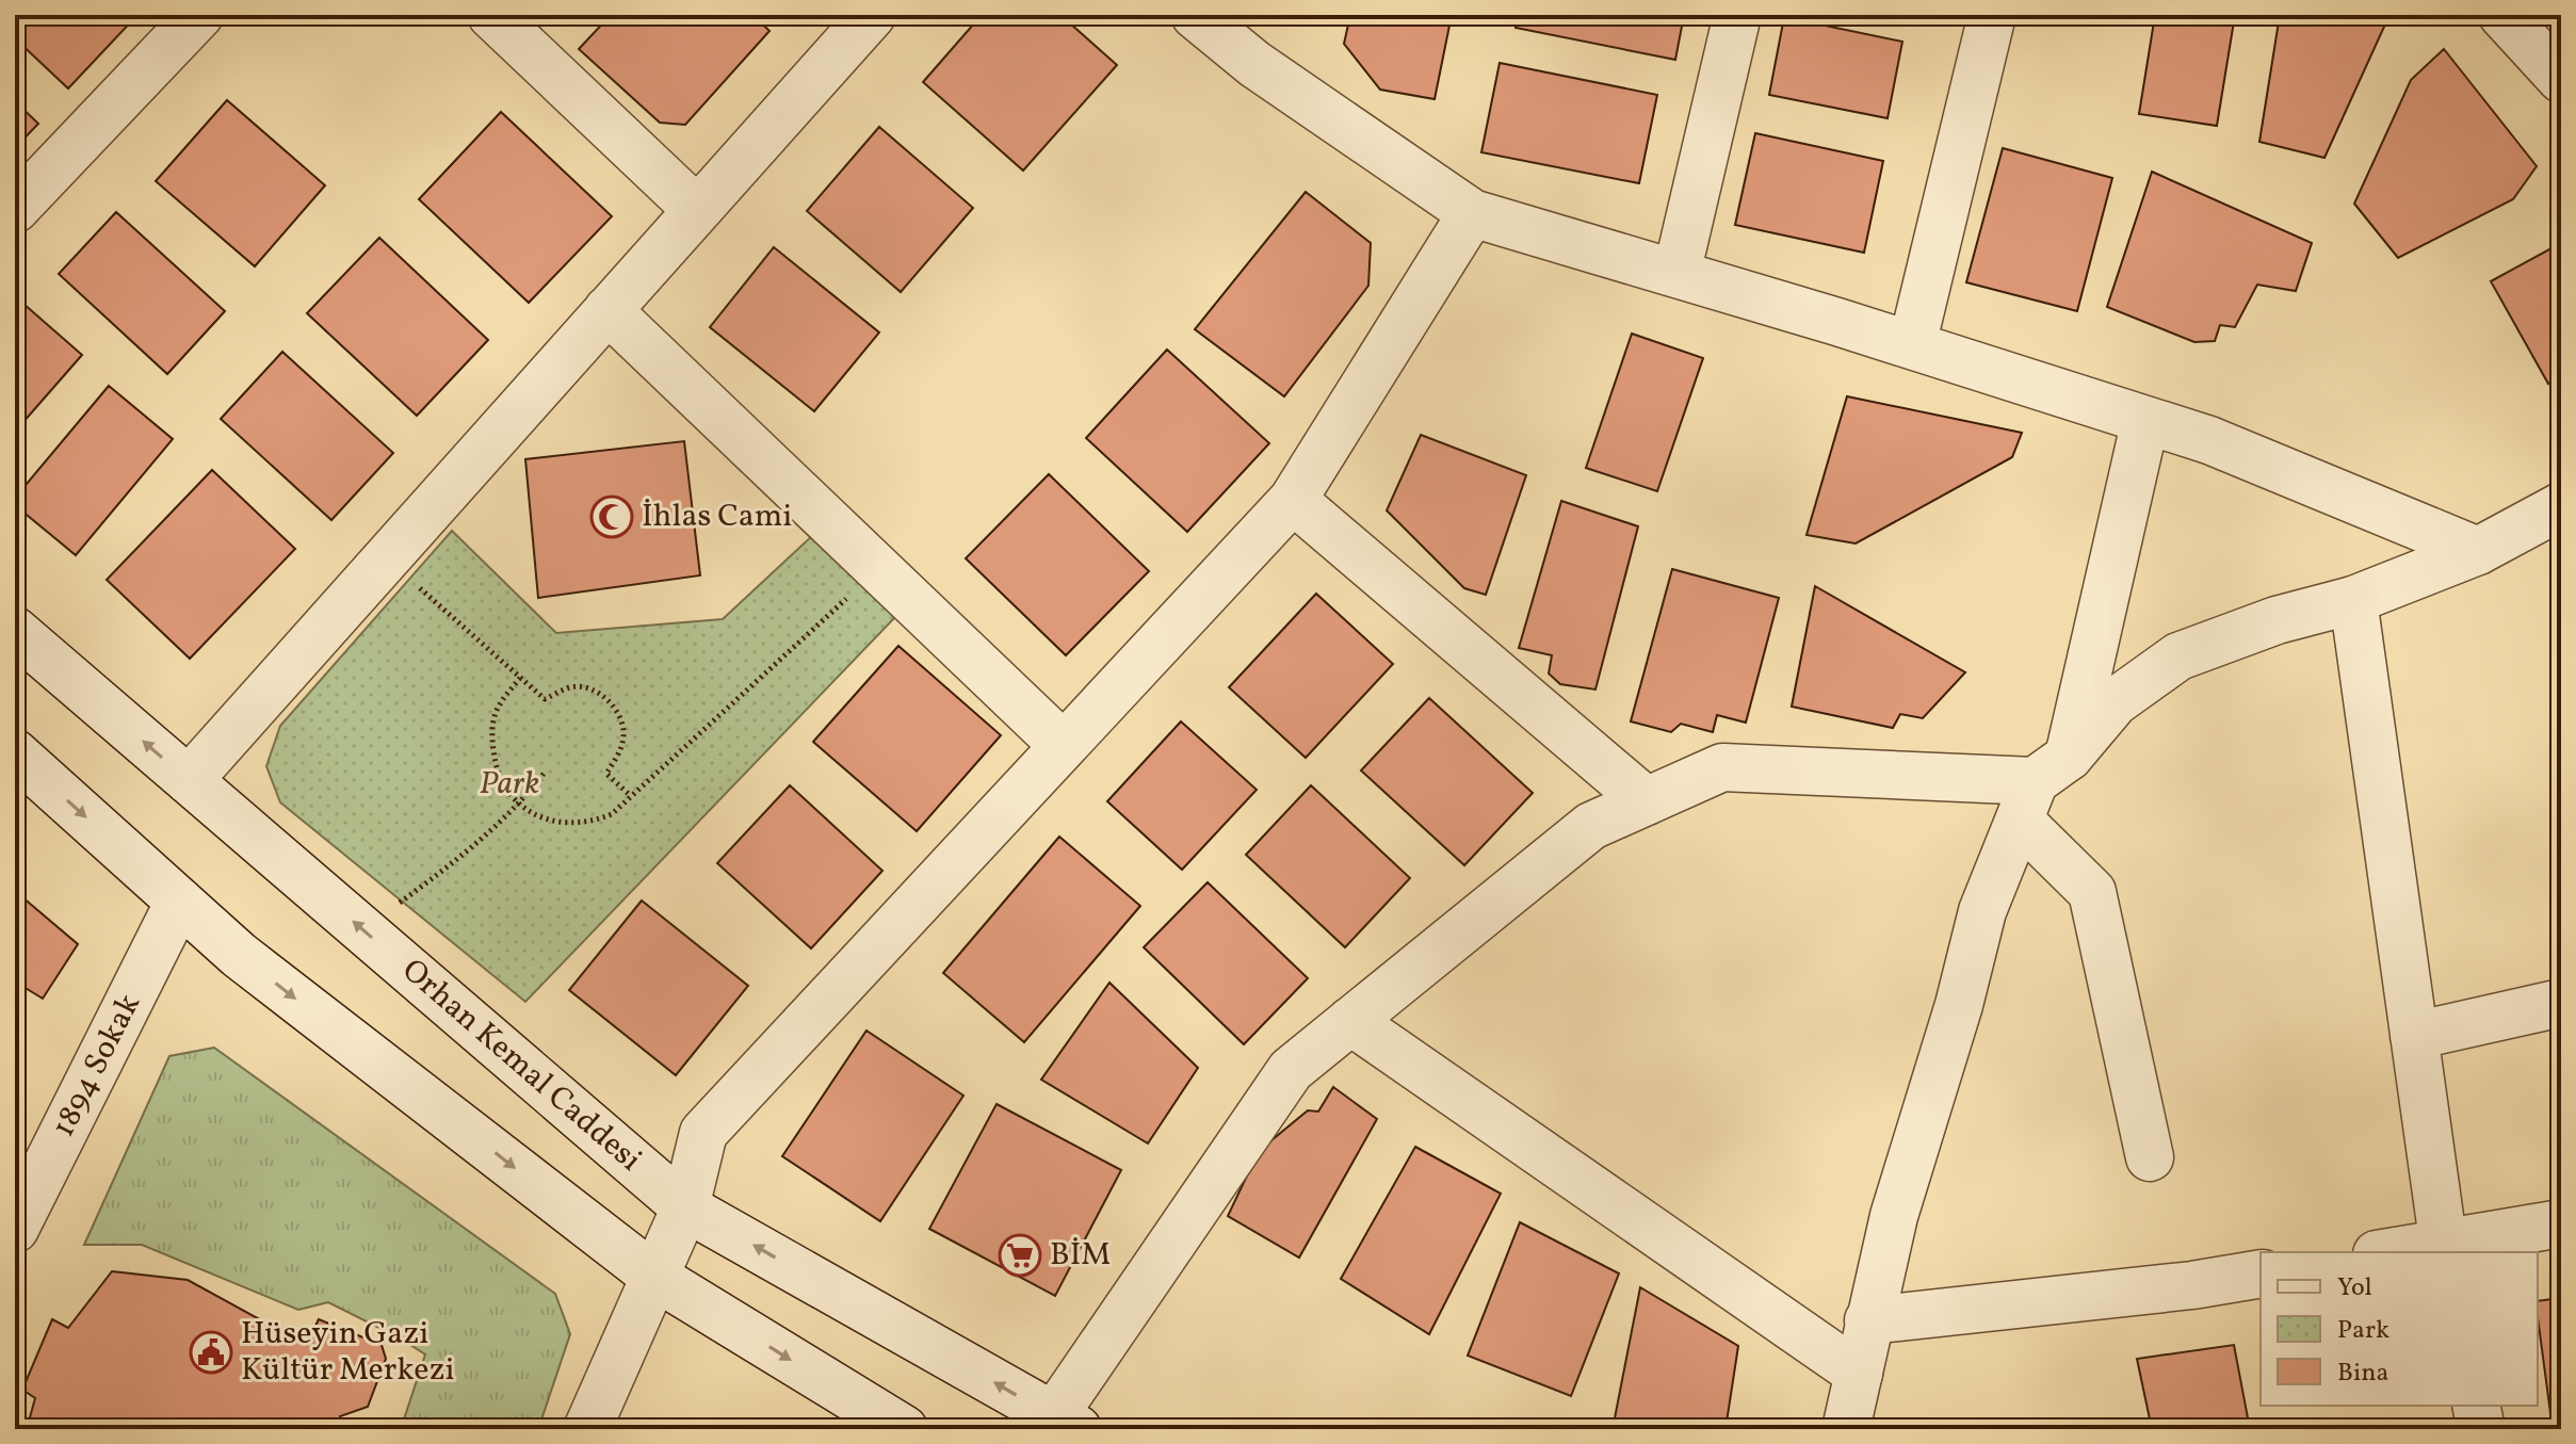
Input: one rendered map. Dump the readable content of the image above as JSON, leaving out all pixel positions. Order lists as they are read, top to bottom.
{
  "streets": {
    "street": ["1894 Sokak", "Orhan Kemal Caddesi"]
  },
  "parks": ["Park"],
  "places": {
    "mosque": ["İhlas Cami"],
    "supermarket": ["BİM"],
    "public building": ["Hüseyin Gazi Kültür Merkezi"]
  },
  "legend": ["Yol", "Park", "Bina"]
}
